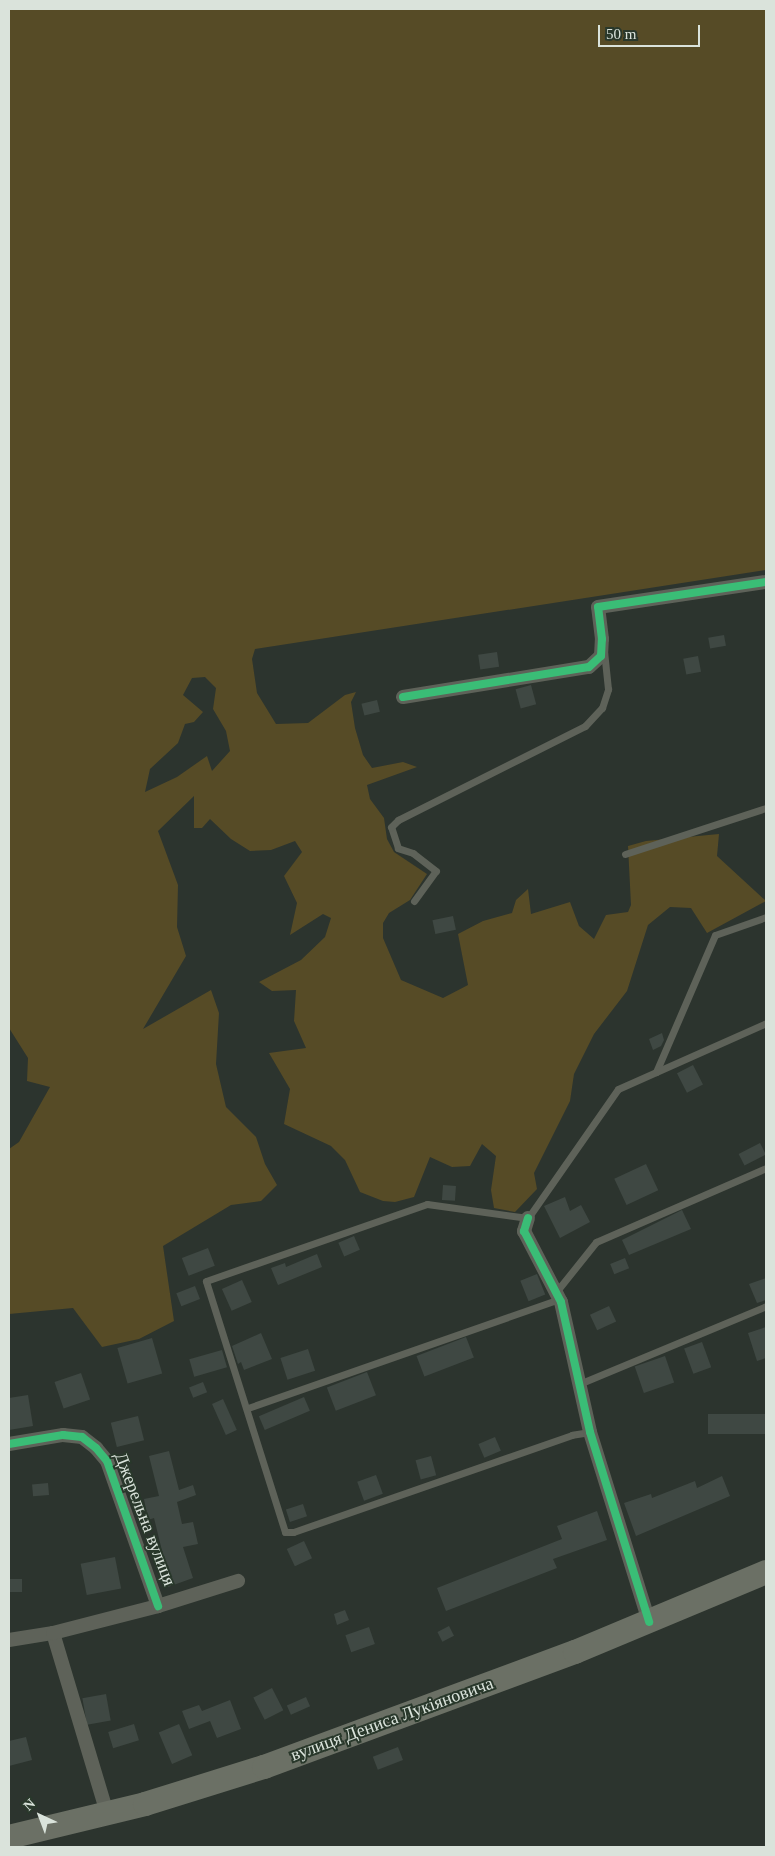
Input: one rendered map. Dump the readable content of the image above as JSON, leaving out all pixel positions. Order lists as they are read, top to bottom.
{
  "streets": {
    "highway": ["вулиця Дениса Лукіяновича"],
    "street": ["Джерельна вулиця"]
  },
  "scale_bar": "50 m",
  "north": "top left"
}
